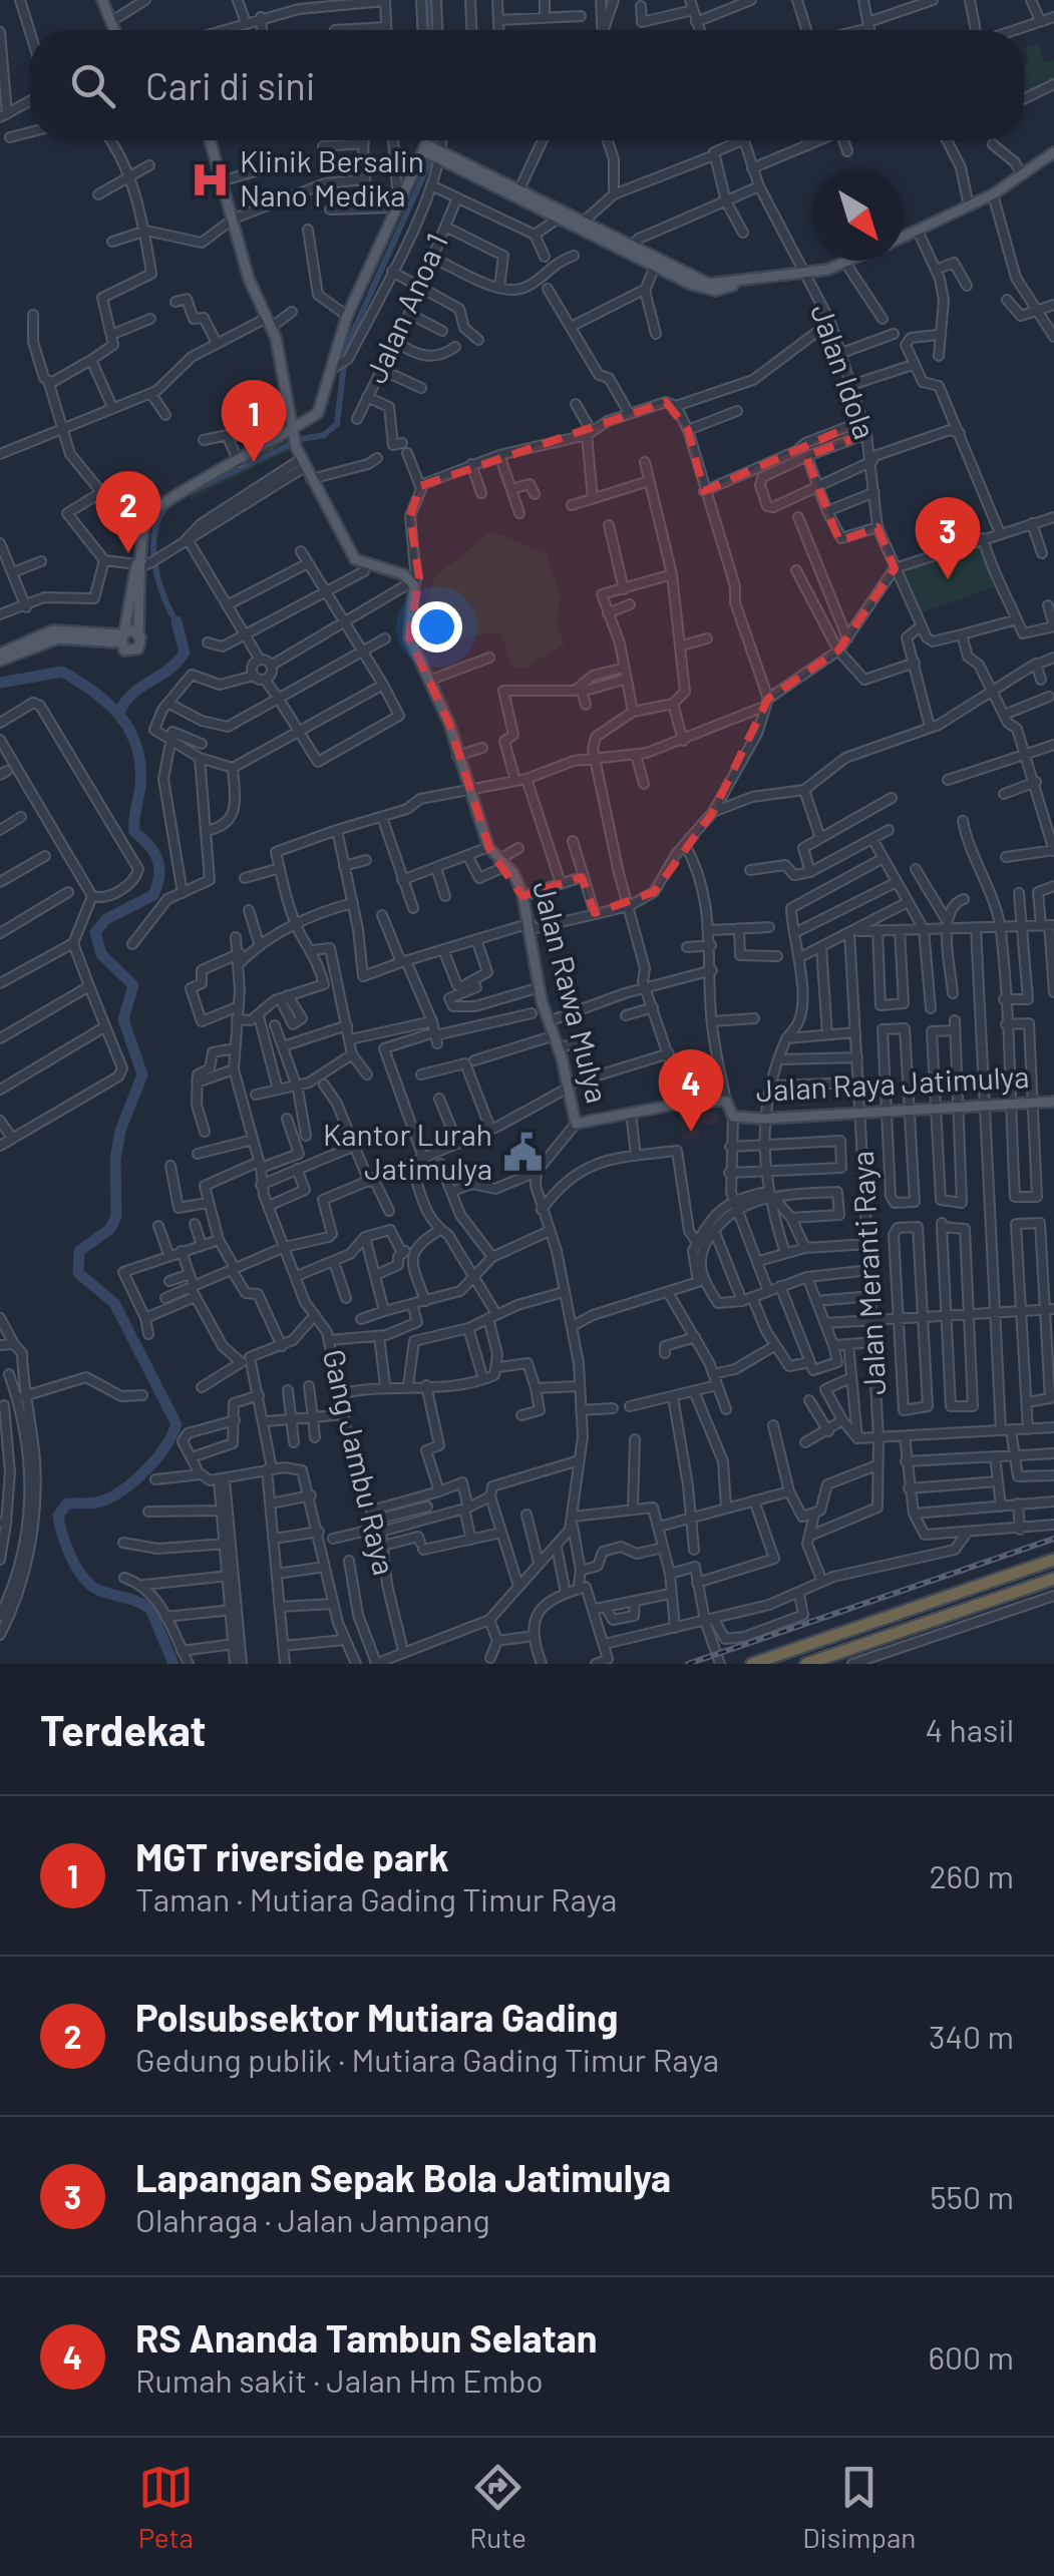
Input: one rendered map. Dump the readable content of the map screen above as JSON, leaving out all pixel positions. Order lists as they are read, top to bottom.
{
  "streets": {
    "main road": ["Jalan Rawa Mulya", "Jalan Raya Jatimulya"],
    "street": [
      "Jalan Anoa 1",
      "Jalan Idola",
      "Jalan Meranti Raya",
      "Gang Jambu Raya"
    ]
  },
  "crossings": [
    ["Jalan Raya Jatimulya", "Jalan Meranti Raya"]
  ],
  "places": {
    "hospital": ["Klinik Bersalin Nano Medika"],
    "public building": ["Kantor Lurah Jatimulya"]
  },
  "north": "bottom right",
  "page": {
    "search": "Cari di sini",
    "pins": [
      "1",
      "2",
      "3",
      "4"
    ],
    "heading": ["Terdekat", "4 hasil"],
    "list": [
      {
        "mark": "1",
        "name": "MGT riverside park",
        "note": "Taman · Mutiara Gading Timur Raya",
        "value": "260 m"
      },
      {
        "mark": "2",
        "name": "Polsubsektor Mutiara Gading",
        "note": "Gedung publik · Mutiara Gading Timur Raya",
        "value": "340 m"
      },
      {
        "mark": "3",
        "name": "Lapangan Sepak Bola Jatimulya",
        "note": "Olahraga · Jalan Jampang",
        "value": "550 m"
      },
      {
        "mark": "4",
        "name": "RS Ananda Tambun Selatan",
        "note": "Rumah sakit · Jalan Hm Embo",
        "value": "600 m"
      }
    ],
    "nav": ["Peta", "Rute", "Disimpan"]
  }
}
